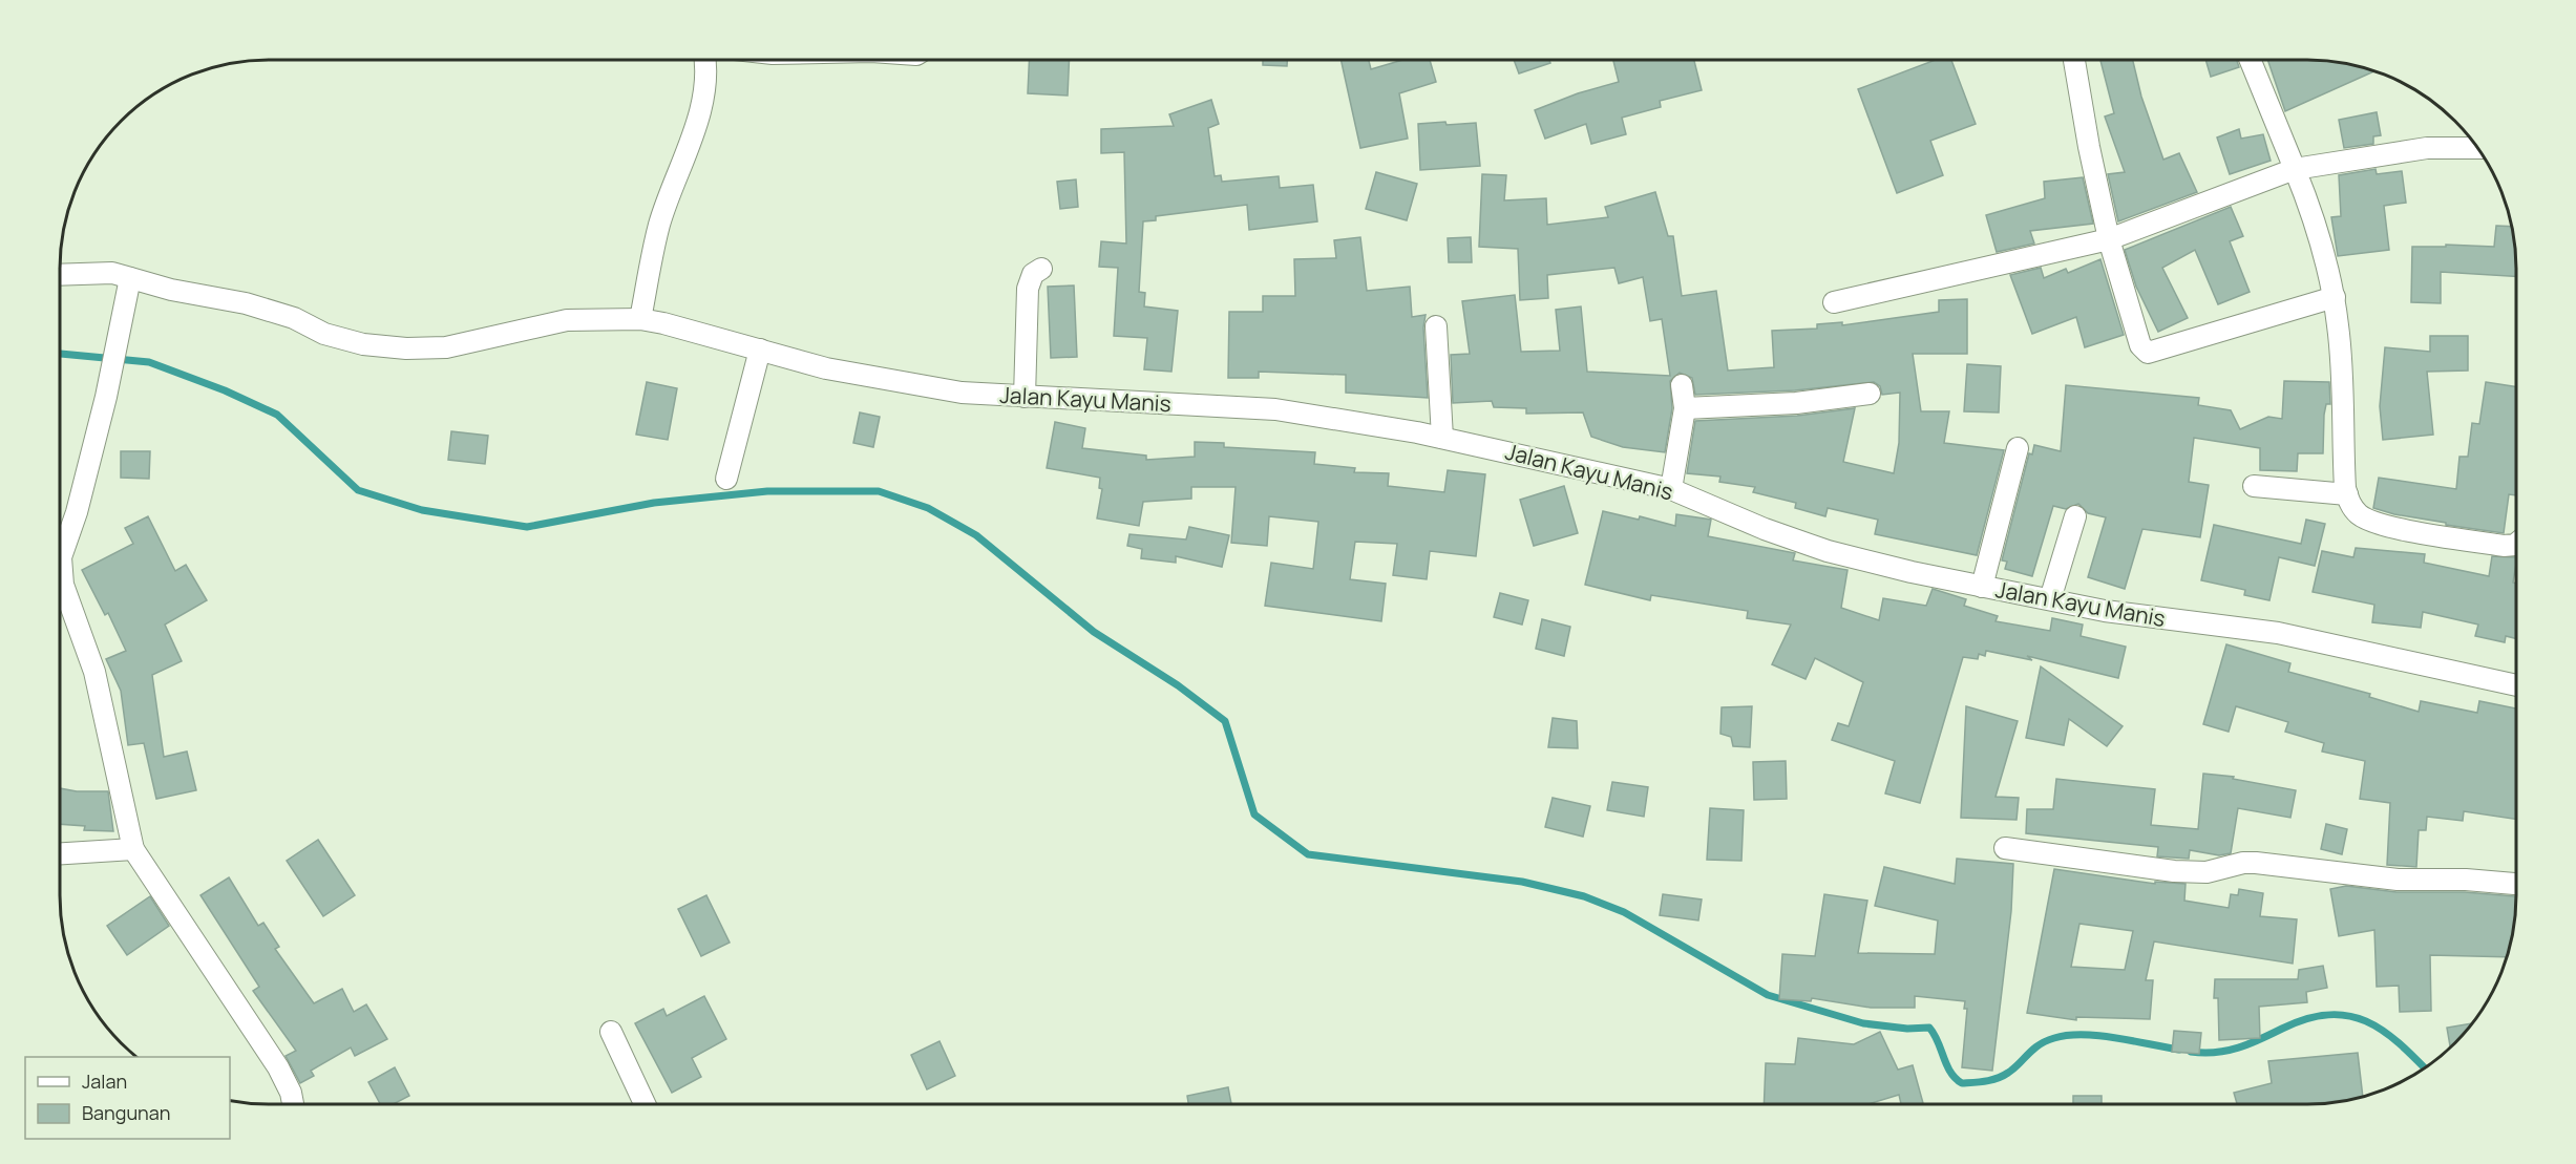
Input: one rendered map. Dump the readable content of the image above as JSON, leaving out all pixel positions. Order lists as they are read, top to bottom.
{
  "streets": {
    "street": ["Jalan Kayu Manis"]
  },
  "legend": ["Jalan", "Bangunan"]
}
